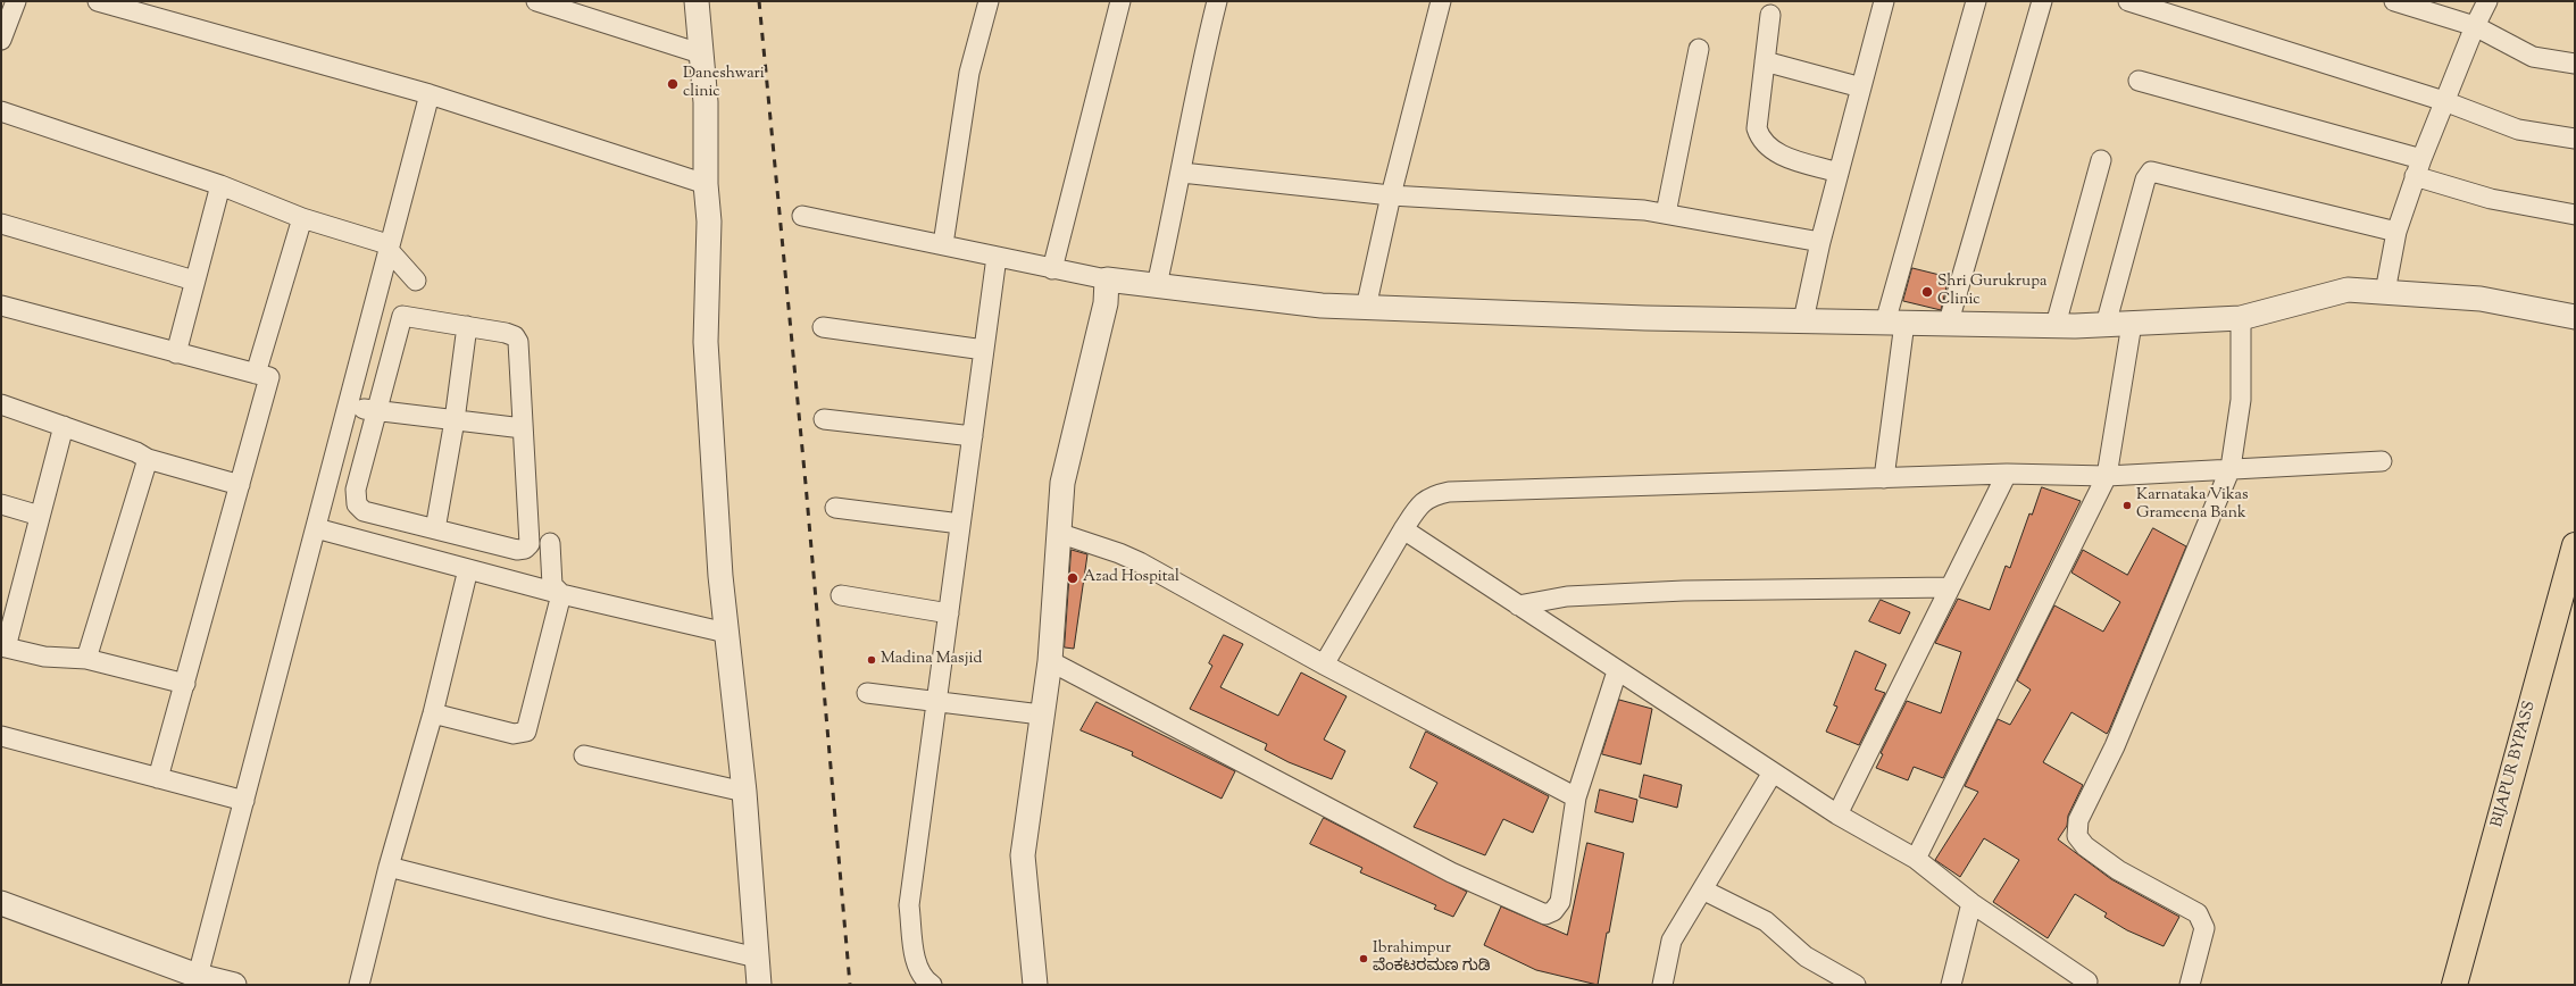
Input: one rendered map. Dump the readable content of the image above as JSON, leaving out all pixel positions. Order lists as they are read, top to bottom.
{
  "streets": {
    "highway": ["BIJAPUR BYPASS"]
  },
  "places": [
    "Daneshwari clinic",
    "Shri Gurukrupa Clinic",
    "Karnataka Vikas Grameena Bank",
    "Azad Hospital",
    "Madina Masjid",
    "Ibrahimpur ವೆಂಕಟರಮಣ ಗುಡಿ"
  ]
}
